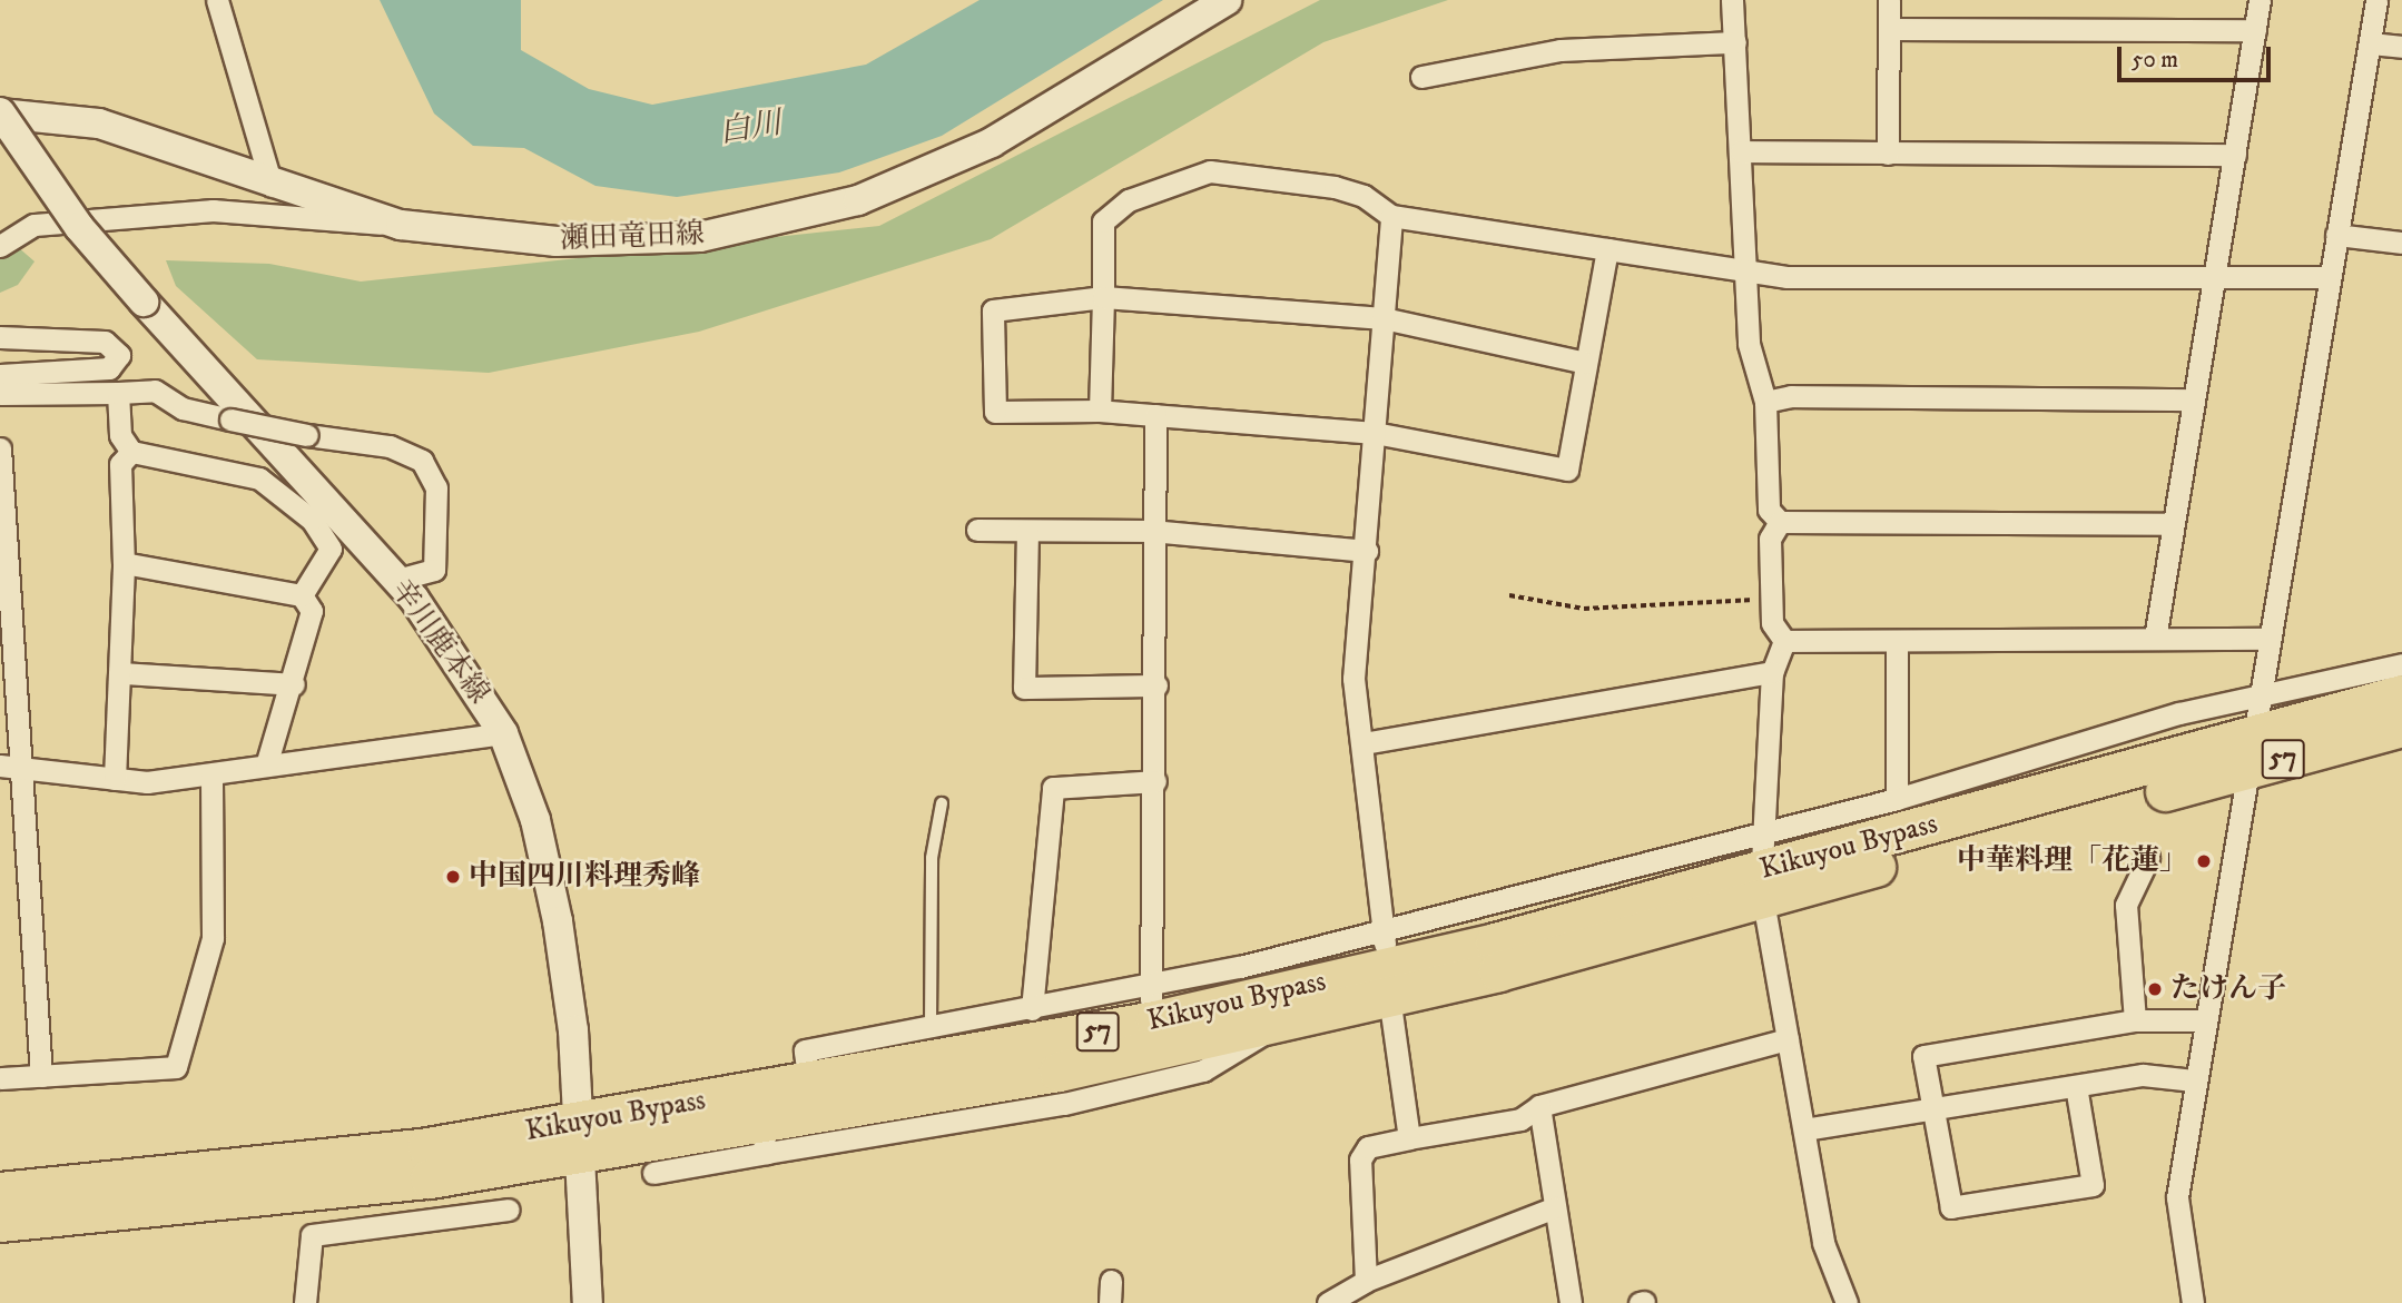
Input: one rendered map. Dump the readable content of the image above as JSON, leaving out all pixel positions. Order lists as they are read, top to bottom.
{
  "streets": {
    "highway": ["57", "Kikuyou Bypass"],
    "main road": ["瀬田竜田線", "辛川鹿本線"]
  },
  "crossings": [
    ["瀬田竜田線", "辛川鹿本線"],
    ["辛川鹿本線", "Kikuyou Bypass"]
  ],
  "water": ["白川"],
  "places": ["中華料理「花蓮」", "中国四川料理秀峰", "たけん子"],
  "scale_bar": "50 m"
}
